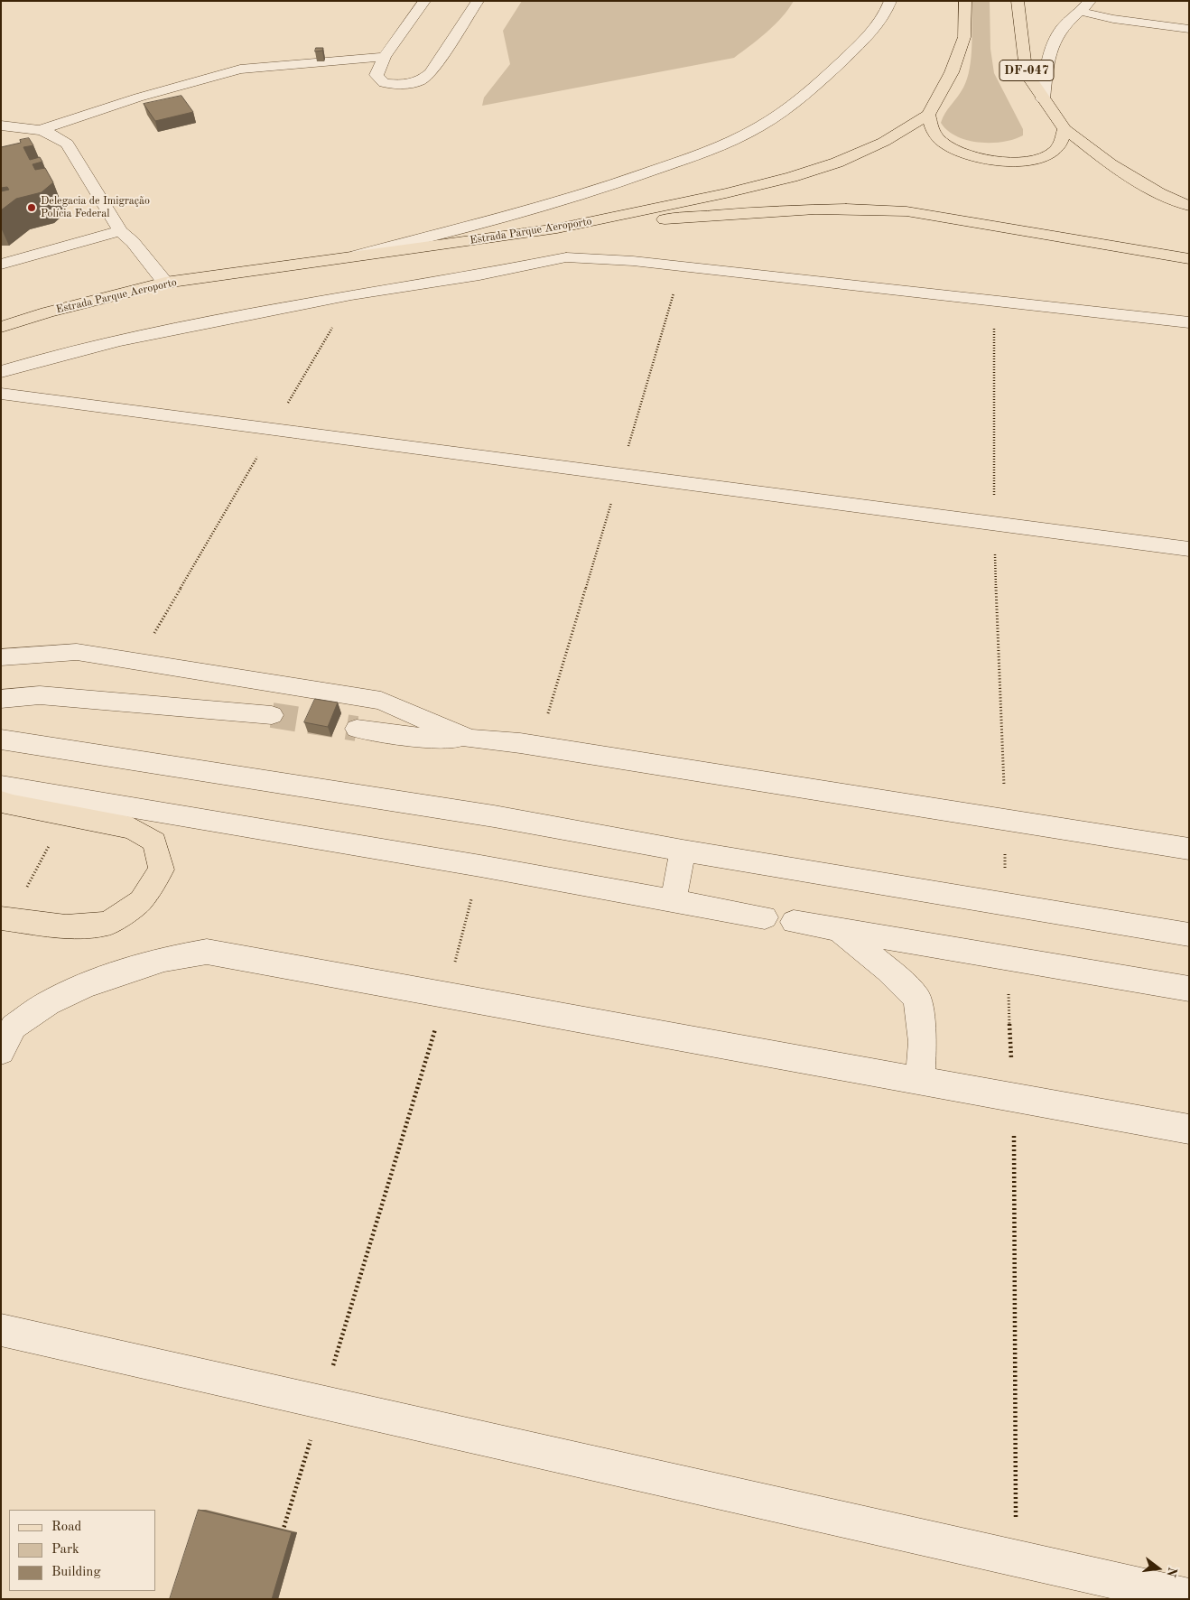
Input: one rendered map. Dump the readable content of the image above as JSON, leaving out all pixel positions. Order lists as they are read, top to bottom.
{
  "streets": {
    "main road": ["DF-047", "Estrada Parque Aeroporto"]
  },
  "places": ["Delegacia de Imigração Polícia Federal"],
  "legend": ["Road", "Park", "Building"],
  "north": "right"
}
